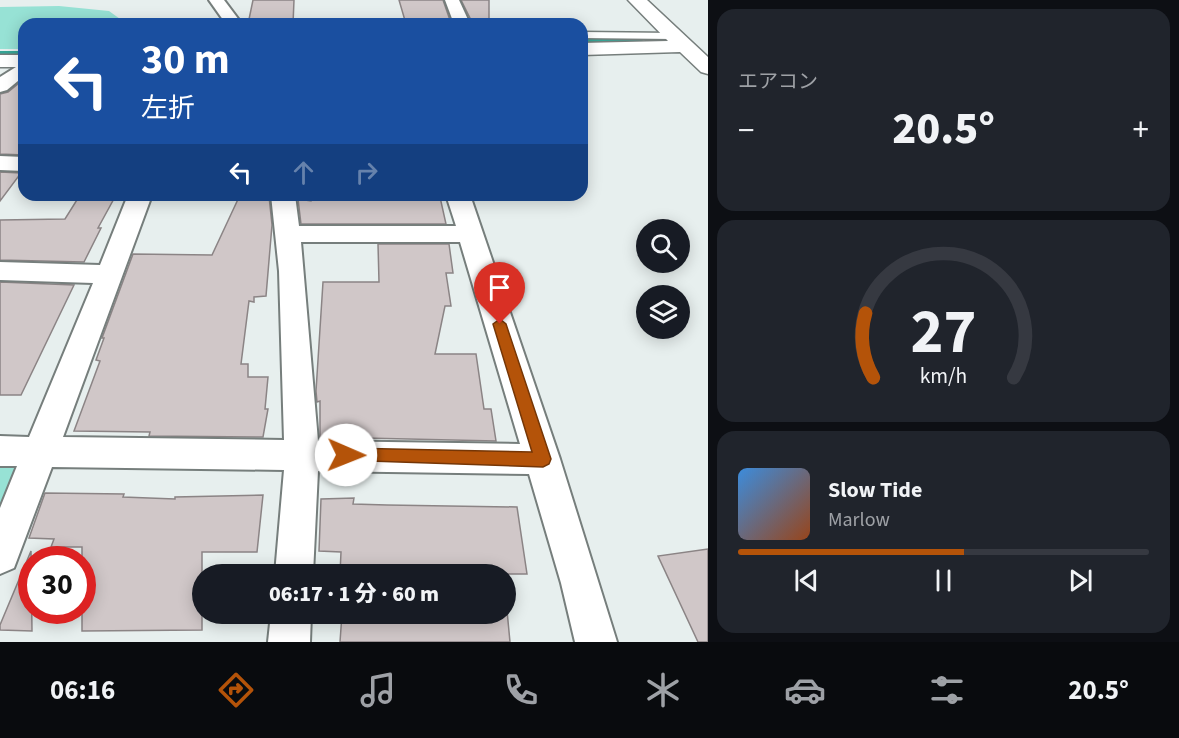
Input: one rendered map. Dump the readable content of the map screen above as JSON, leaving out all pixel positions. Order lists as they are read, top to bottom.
{
  "page": {
    "tile": "エアコン",
    "turn": ["30 m", "左折"],
    "heat": ["−", "20.5°", "+"],
    "song": ["Slow Tide", "Marlow"],
    "limit": "30",
    "trip": "06:17 · 1 分 · 60 m",
    "tabs": ["06:16", "20.5°"],
    "gauge": ["27", "km/h"]
  }
}
